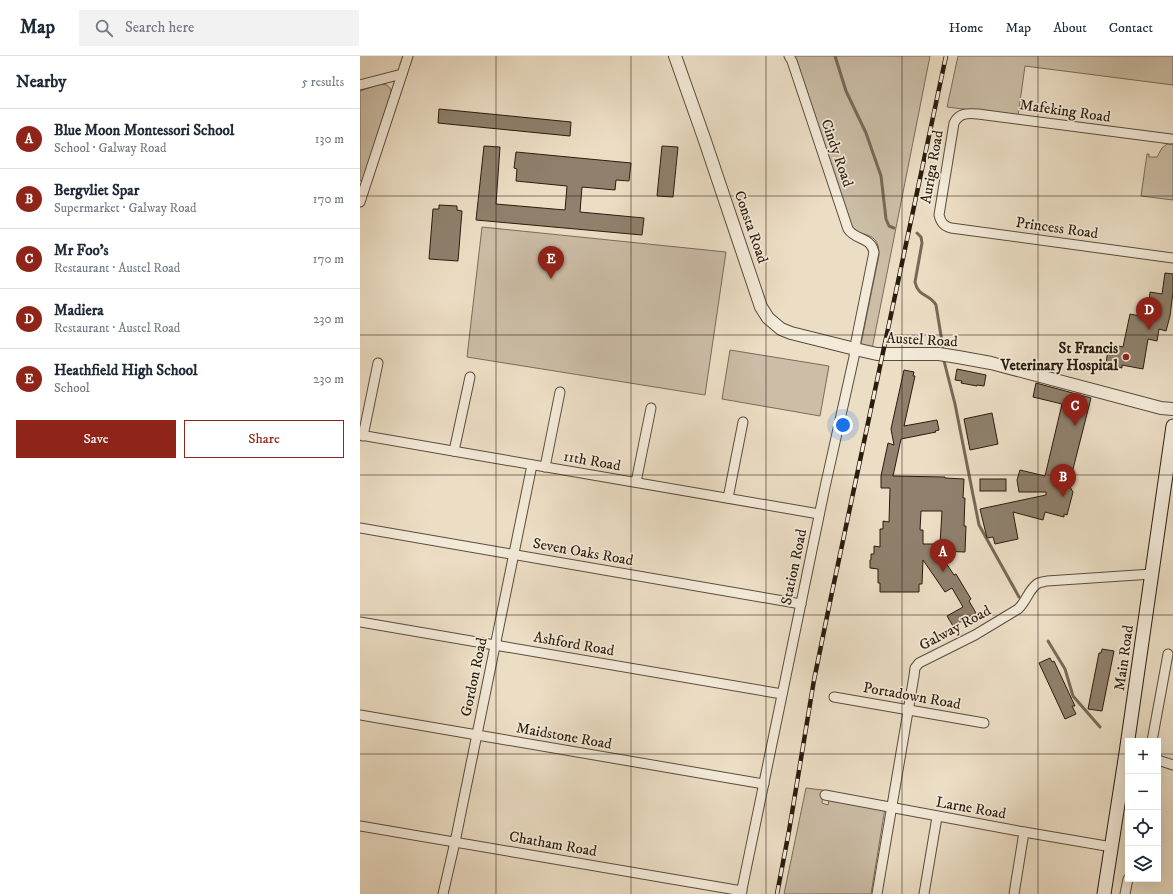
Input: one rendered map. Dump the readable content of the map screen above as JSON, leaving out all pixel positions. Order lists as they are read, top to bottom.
{
  "streets": {
    "main road": ["Main Road"],
    "street": [
      "Mafeking Road",
      "Cindy Road",
      "Auriga Road",
      "Consta Road",
      "Princess Road",
      "Austel Road",
      "11th Road",
      "Seven Oaks Road",
      "Station Road",
      "Galway Road",
      "Ashford Road",
      "Gordon Road",
      "Portadown Road",
      "Maidstone Road",
      "Larne Road",
      "Chatham Road"
    ]
  },
  "crossings": [
    ["Mafeking Road", "Auriga Road"],
    ["Cindy Road", "Station Road"],
    ["Auriga Road", "Princess Road"],
    ["Consta Road", "Austel Road"],
    ["Consta Road", "Station Road"],
    ["Austel Road", "Station Road"],
    ["11th Road", "Station Road"],
    ["11th Road", "Gordon Road"],
    ["Seven Oaks Road", "Station Road"],
    ["Seven Oaks Road", "Gordon Road"],
    ["Station Road", "Ashford Road"],
    ["Station Road", "Maidstone Road"],
    ["Station Road", "Chatham Road"],
    ["Galway Road", "Main Road"],
    ["Galway Road", "Portadown Road"],
    ["Galway Road", "Larne Road"],
    ["Ashford Road", "Gordon Road"],
    ["Main Road", "Larne Road"],
    ["Gordon Road", "Maidstone Road"],
    ["Gordon Road", "Chatham Road"]
  ],
  "places": ["St Francis Veterinary Hospital"],
  "page": {
    "header": "Map",
    "search": "Search here",
    "nav": [
      "Home",
      "Map",
      "About",
      "Contact"
    ],
    "heading": ["Nearby", "5 results"],
    "list": [
      {
        "mark": "A",
        "name": "Blue Moon Montessori School",
        "note": "School · Galway Road",
        "value": "130 m"
      },
      {
        "mark": "B",
        "name": "Bergvliet Spar",
        "note": "Supermarket · Galway Road",
        "value": "170 m"
      },
      {
        "mark": "C",
        "name": "Mr Foo's",
        "note": "Restaurant · Austel Road",
        "value": "170 m"
      },
      {
        "mark": "D",
        "name": "Madiera",
        "note": "Restaurant · Austel Road",
        "value": "230 m"
      },
      {
        "mark": "E",
        "name": "Heathfield High School",
        "note": "School",
        "value": "230 m"
      }
    ],
    "pins": [
      "E",
      "D",
      "C",
      "B",
      "A"
    ],
    "buttons": ["Save", "Share"],
    "map_buttons": ["+", "−"]
  }
}
